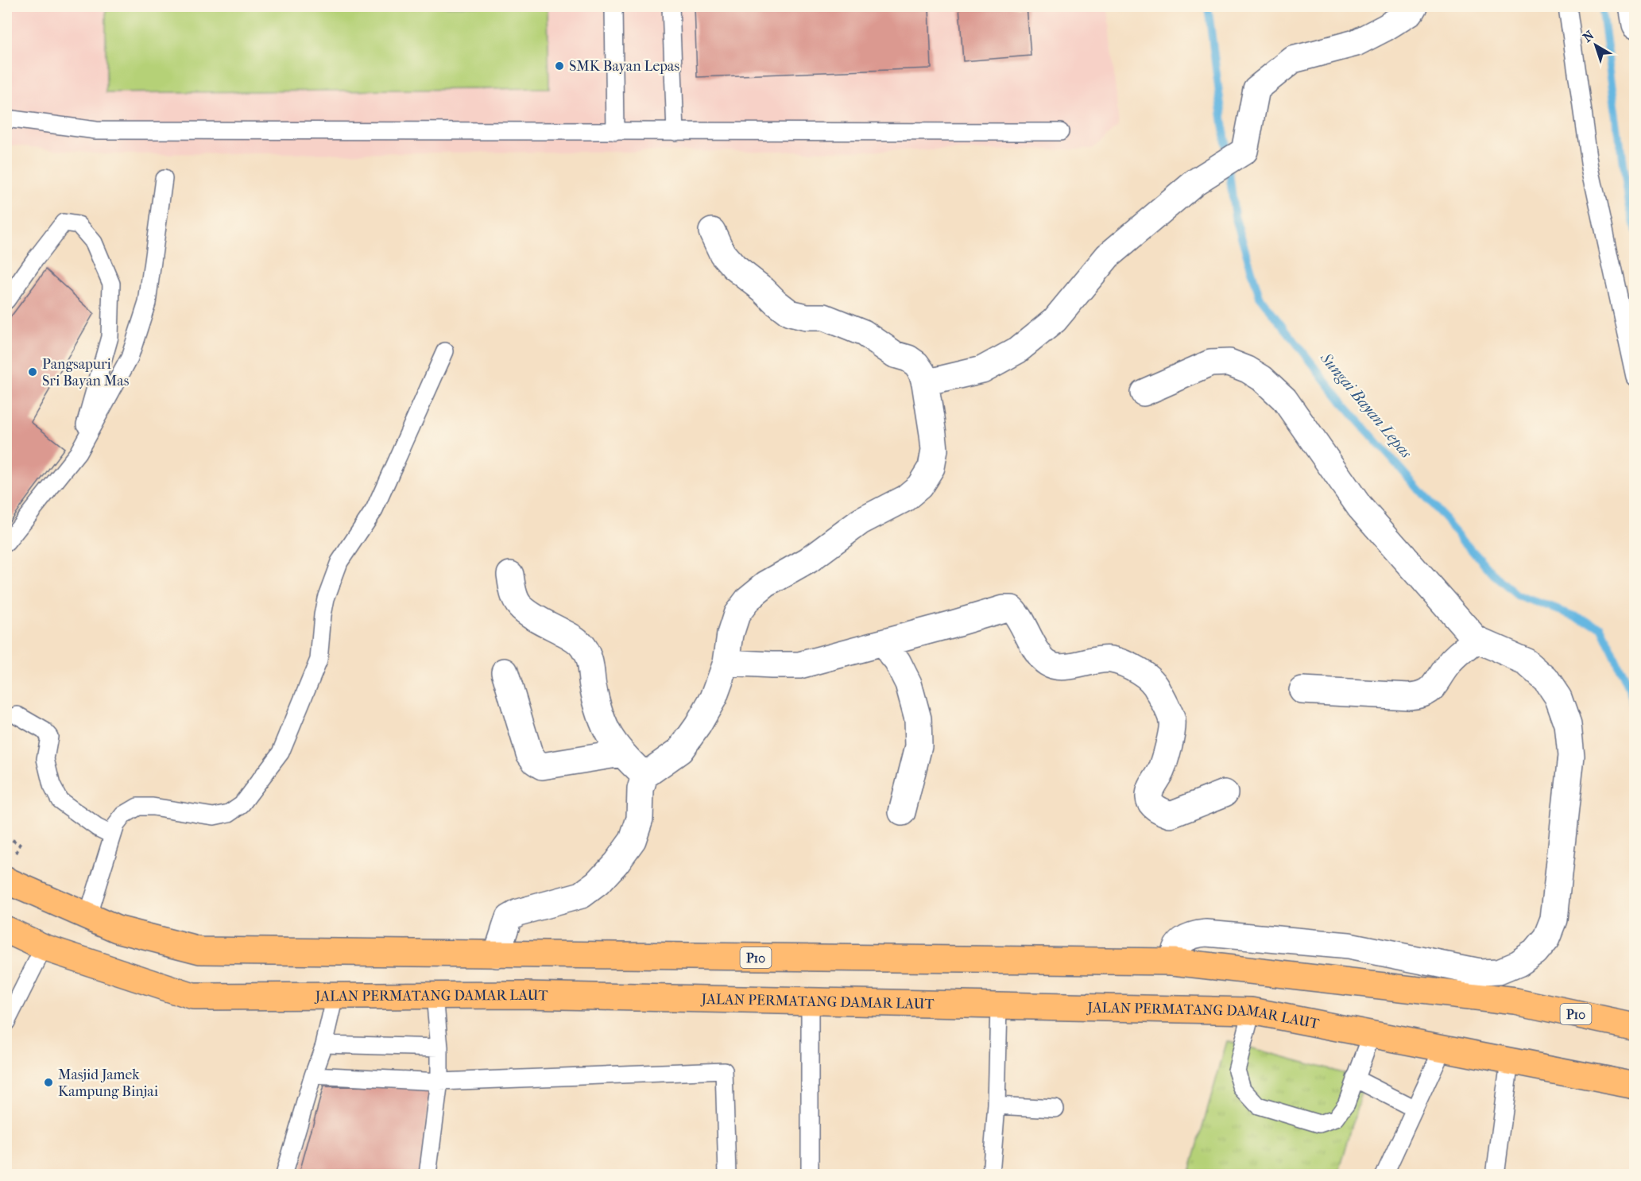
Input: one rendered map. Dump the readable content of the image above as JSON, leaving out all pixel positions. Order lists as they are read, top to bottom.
{
  "streets": {
    "highway": ["P10", "JALAN PERMATANG DAMAR LAUT"]
  },
  "water": ["Sungai Bayan Lepas"],
  "places": ["SMK Bayan Lepas", "Pangsapuri Sri Bayan Mas", "Masjid Jamek Kampung Binjai"],
  "north": "top left"
}
